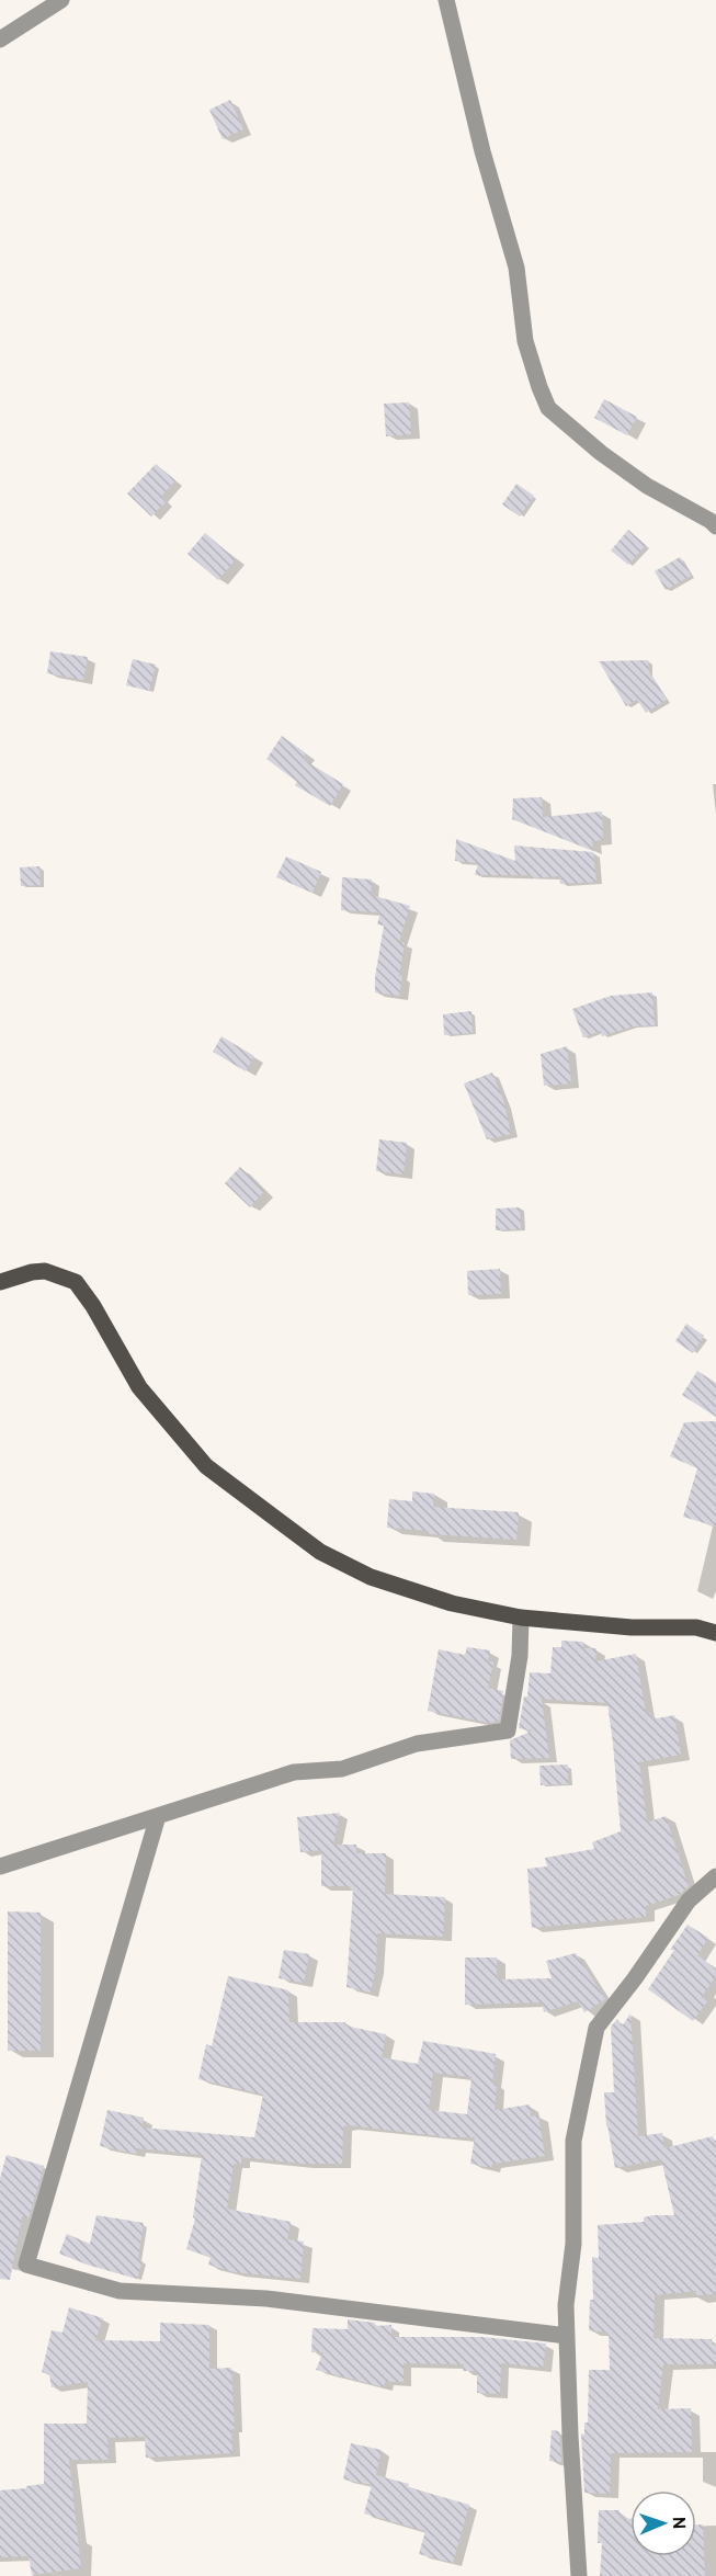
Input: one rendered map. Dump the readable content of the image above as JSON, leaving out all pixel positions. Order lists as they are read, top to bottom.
{
  "north": "right"
}
